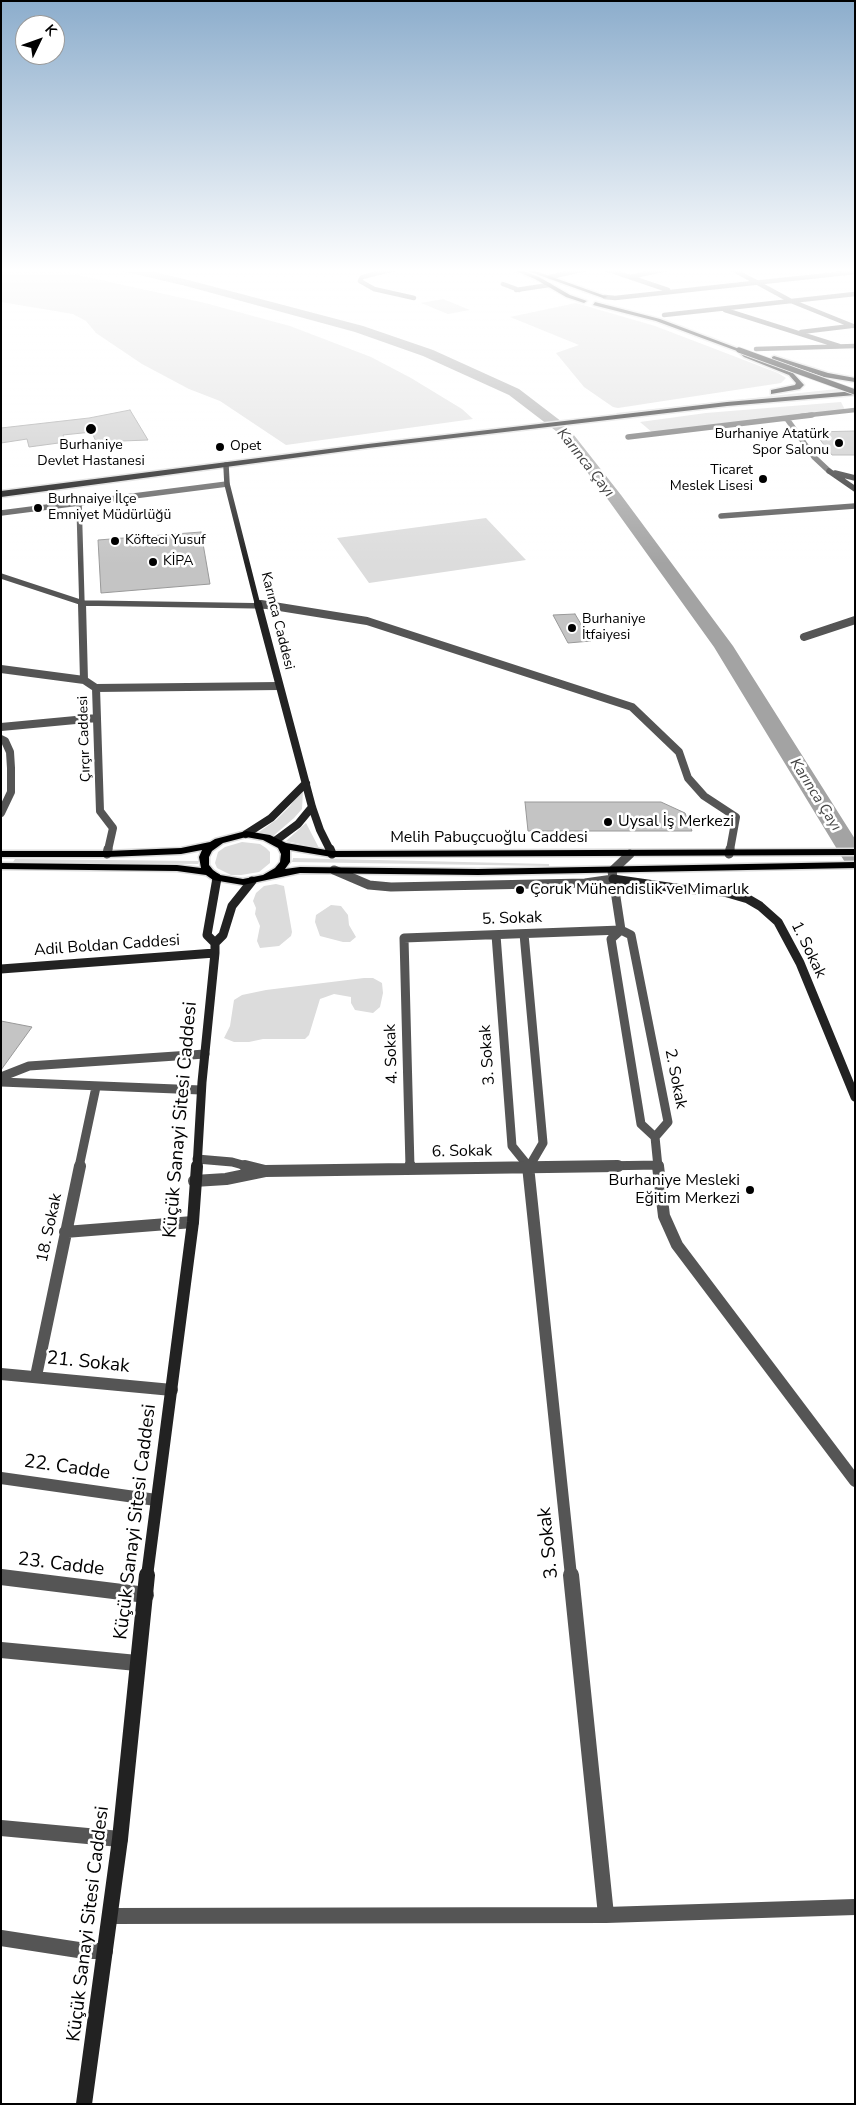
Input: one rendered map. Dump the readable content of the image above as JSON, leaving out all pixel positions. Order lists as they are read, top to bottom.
{
  "streets": {
    "main road": ["Melih Pabuçcuoğlu Caddesi"],
    "street": [
      "Karınca Caddesi",
      "Çırçır Caddesi",
      "5. Sokak",
      "Adil Boldan Caddesi",
      "1. Sokak",
      "4. Sokak",
      "3. Sokak",
      "2. Sokak",
      "Küçük Sanayi Sitesi Caddesi",
      "6. Sokak",
      "18. Sokak",
      "21. Sokak",
      "22. Cadde",
      "23. Cadde"
    ]
  },
  "crossings": [
    ["Karınca Caddesi", "Melih Pabuçcuoğlu Caddesi"],
    ["Melih Pabuçcuoğlu Caddesi", "1. Sokak"],
    ["Melih Pabuçcuoğlu Caddesi", "2. Sokak"],
    ["Melih Pabuçcuoğlu Caddesi", "Küçük Sanayi Sitesi Caddesi"],
    ["5. Sokak", "4. Sokak"],
    ["5. Sokak", "3. Sokak"],
    ["5. Sokak", "2. Sokak"],
    ["Adil Boldan Caddesi", "Küçük Sanayi Sitesi Caddesi"],
    ["1. Sokak", "2. Sokak"],
    ["4. Sokak", "6. Sokak"],
    ["3. Sokak", "6. Sokak"],
    ["Küçük Sanayi Sitesi Caddesi", "21. Sokak"],
    ["Küçük Sanayi Sitesi Caddesi", "22. Cadde"],
    ["Küçük Sanayi Sitesi Caddesi", "23. Cadde"],
    ["18. Sokak", "21. Sokak"]
  ],
  "water": ["Karınca Çayı"],
  "places": [
    "Burhaniye Devlet Hastanesi",
    "Burhaniye Atatürk Spor Salonu",
    "Opet",
    "Ticaret Meslek Lisesi",
    "Burhnaiye İlçe Emniyet Müdürlüğü",
    "Köfteci Yusuf",
    "KİPA",
    "Burhaniye İtfaiyesi",
    "Uysal İş Merkezi",
    "Çoruk Mühendislik ve Mimarlık",
    "Burhaniye Mesleki Eğitim Merkezi"
  ],
  "north": "top right"
}
